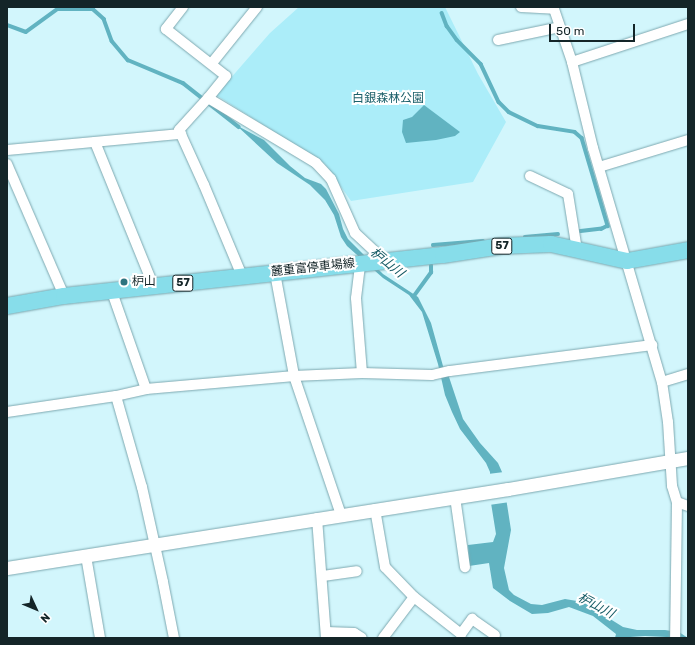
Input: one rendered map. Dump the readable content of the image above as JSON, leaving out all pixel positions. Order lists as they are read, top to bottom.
{
  "streets": {
    "main road": ["57", "麓重富停車場線"]
  },
  "water": ["枦山川"],
  "parks": ["白銀森林公園"],
  "places": ["枦山"],
  "scale_bar": "50 m",
  "north": "bottom right"
}
